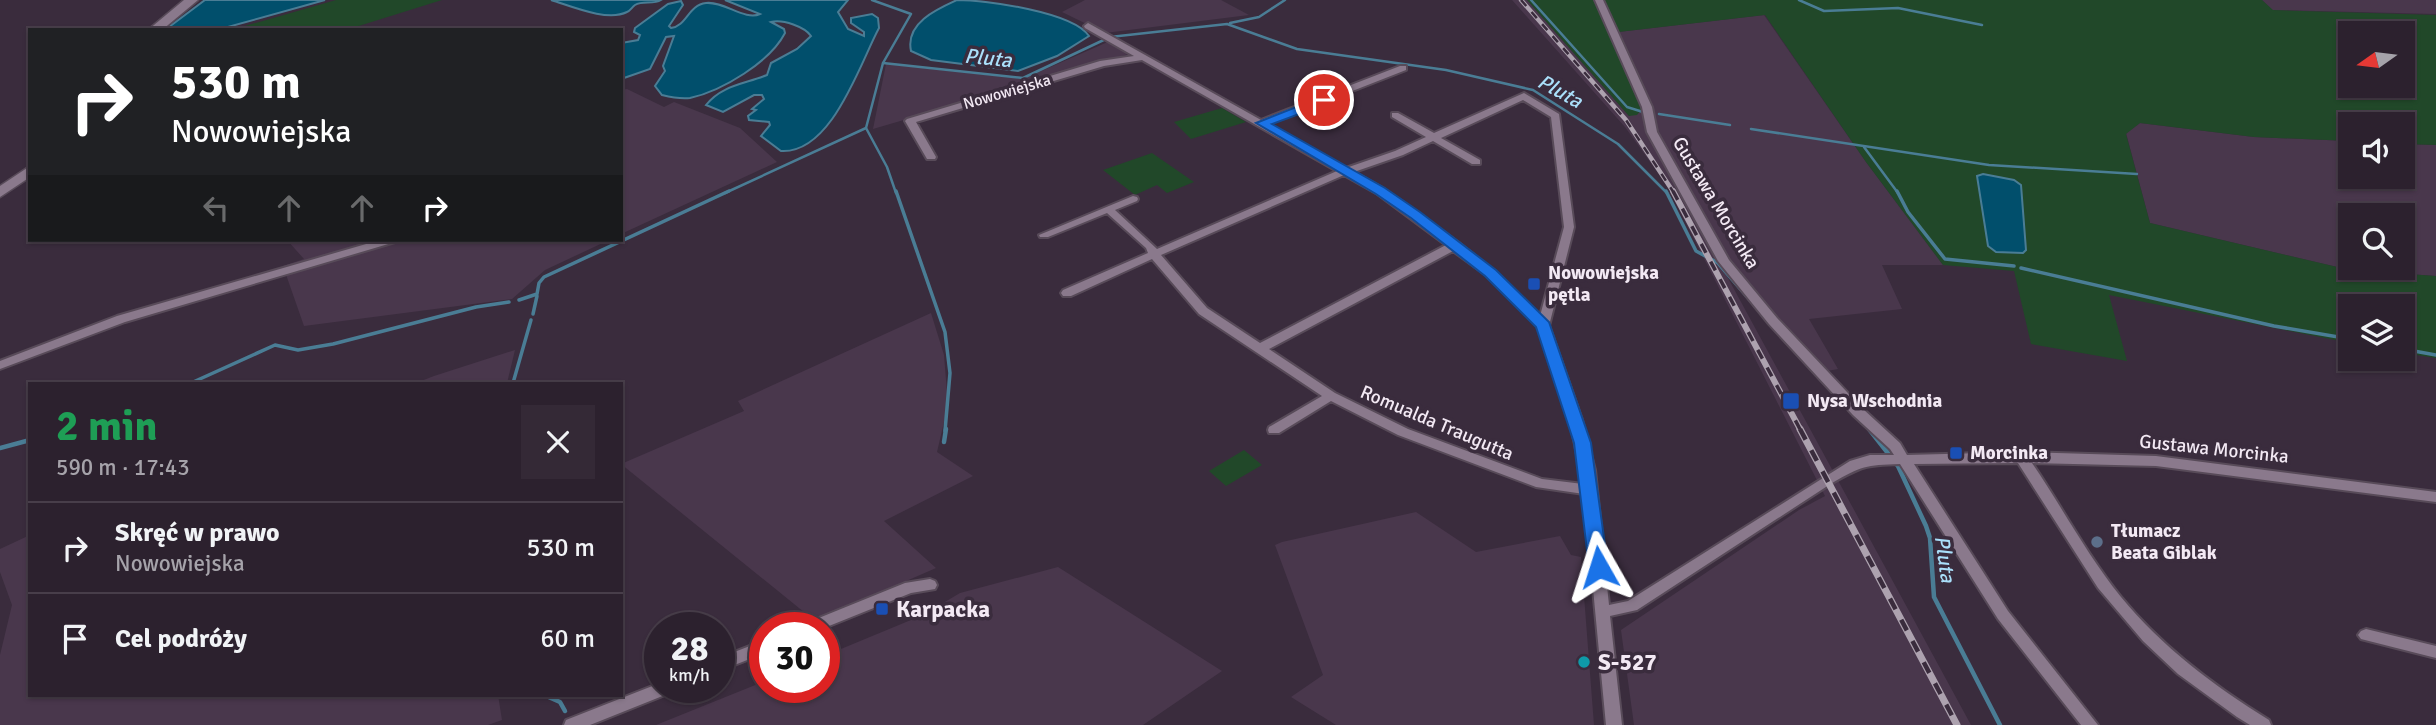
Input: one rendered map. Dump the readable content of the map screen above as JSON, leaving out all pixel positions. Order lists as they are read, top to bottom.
{
  "streets": {
    "street": ["Nowowiejska", "Gustawa Morcinka", "Romualda Traugutta"]
  },
  "water": ["Pluta"],
  "places": {
    "transit": [
      "Nowowiejska pętla",
      "Nysa Wschodnia",
      "Morcinka",
      "Karpacka"
    ],
    "other": ["Tłumacz Beata Giblak", "S-527"]
  },
  "north": "left",
  "page": {
    "turn": ["530 m", "Nowowiejska"],
    "heading": ["2 min", "590 m · 17:43"],
    "list": [
      {
        "name": "Skręć w prawo",
        "note": "Nowowiejska",
        "value": "530 m"
      },
      {
        "name": "Cel podróży",
        "value": "60 m"
      }
    ],
    "speed": "28 km/h",
    "limit": "30"
  }
}
